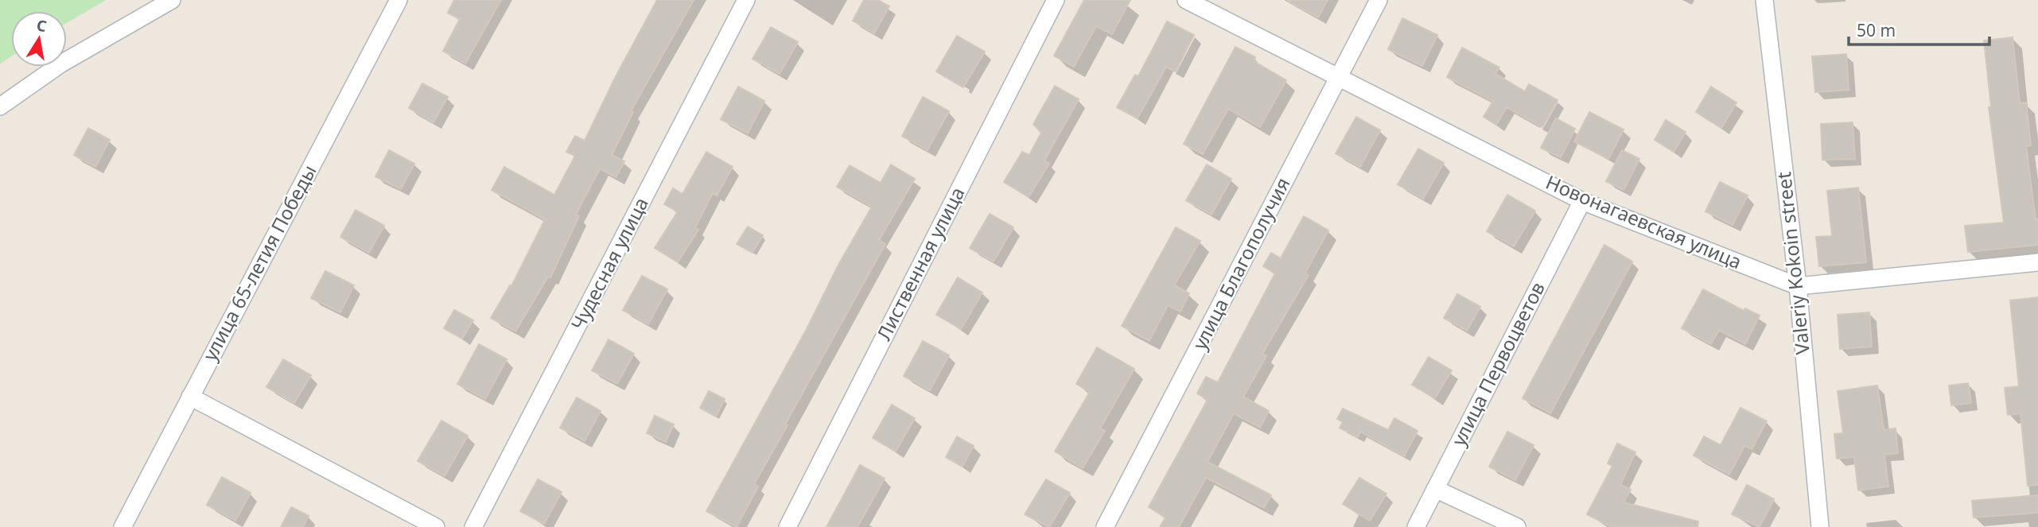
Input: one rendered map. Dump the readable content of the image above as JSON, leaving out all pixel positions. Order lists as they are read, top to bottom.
{
  "streets": {
    "street": [
      "Новонагаевская улица",
      "улица 65-летия Победы",
      "Valeriy Kokoin street",
      "Чудесная улица",
      "Лиственная улица",
      "улица Благополучия",
      "улица Первоцветов"
    ]
  },
  "crossings": [
    ["Новонагаевская улица", "Valeriy Kokoin street"],
    ["Новонагаевская улица", "улица Благополучия"],
    ["Новонагаевская улица", "улица Первоцветов"]
  ],
  "scale_bar": "50 m",
  "north": "top"
}
